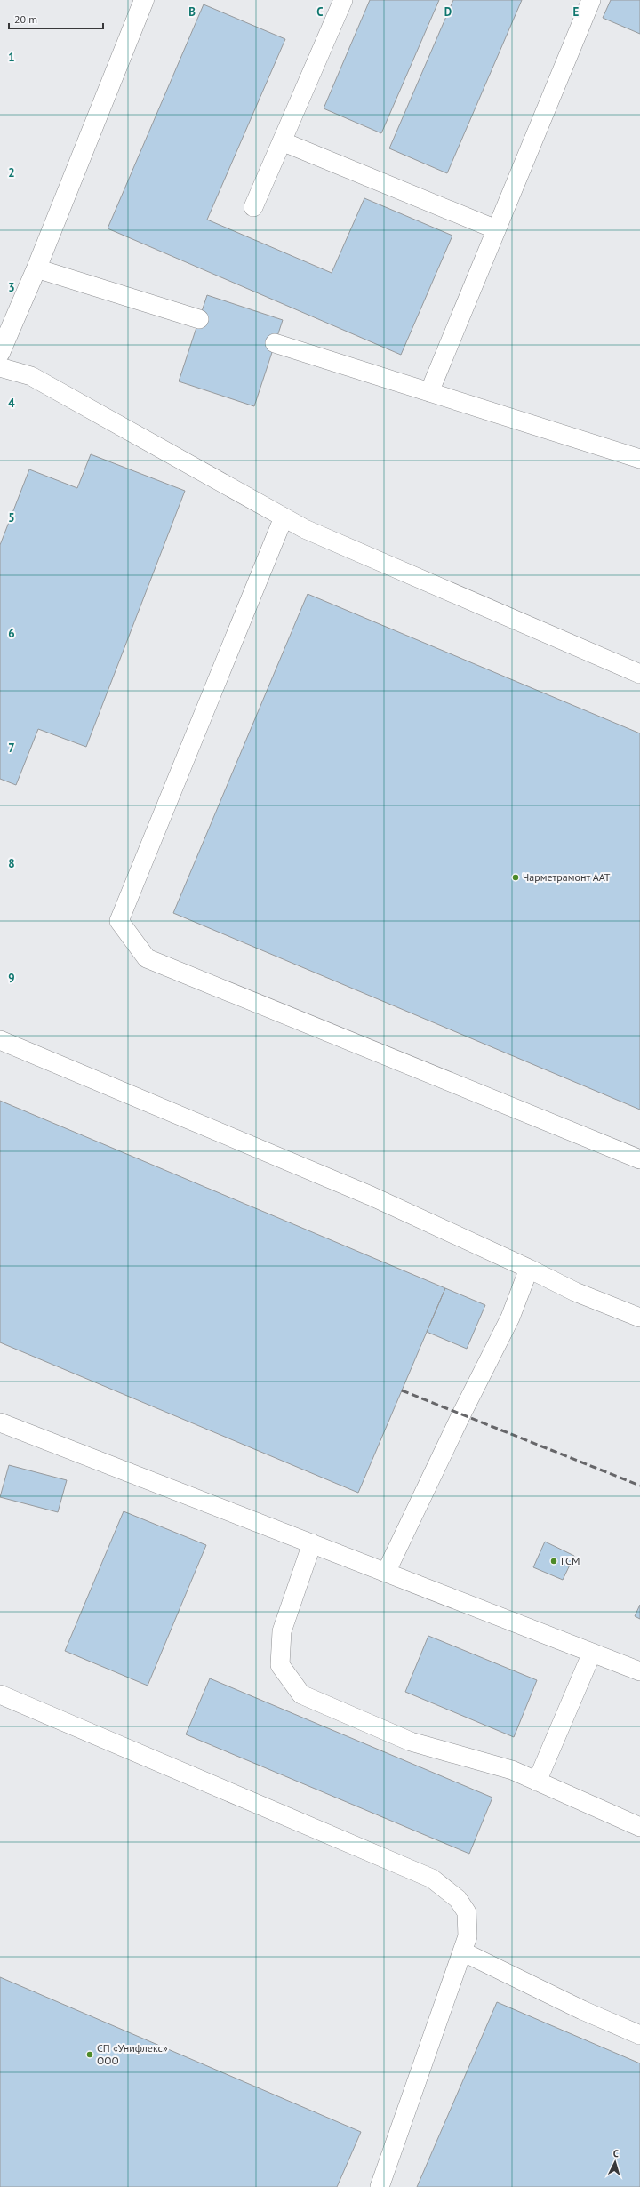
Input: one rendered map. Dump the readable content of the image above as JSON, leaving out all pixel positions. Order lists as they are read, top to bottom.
{
  "places": ["Чарметрамонт ААТ", "ГСМ", "СП «Унифлекс» ООО"],
  "scale_bar": "20 m",
  "north": "top",
  "grid": {
    "columns": [
      "B",
      "C",
      "D",
      "E"
    ],
    "rows": [
      "1",
      "2",
      "3",
      "4",
      "5",
      "6",
      "7",
      "8",
      "9"
    ]
  }
}
